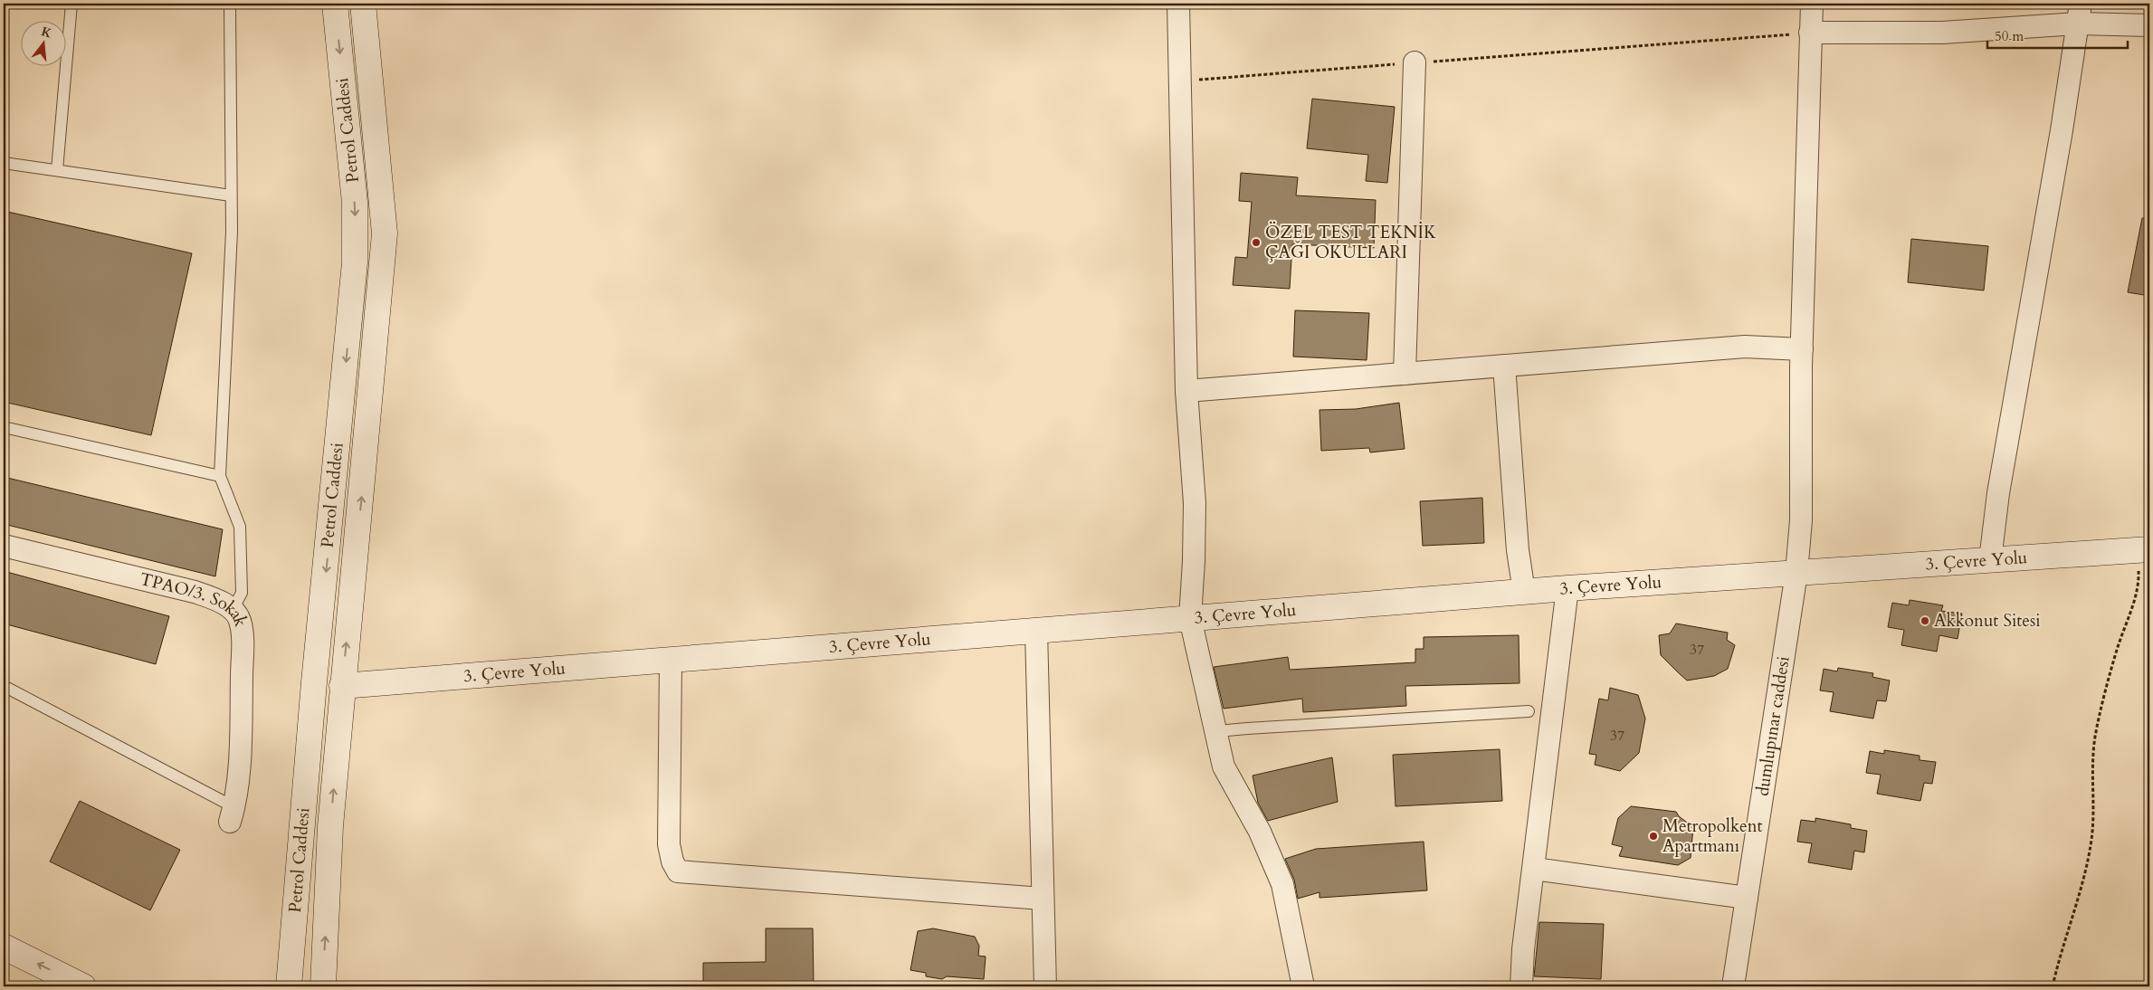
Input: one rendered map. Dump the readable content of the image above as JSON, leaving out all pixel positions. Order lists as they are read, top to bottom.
{
  "streets": {
    "main road": ["Petrol Caddesi", "3. Çevre Yolu"],
    "street": ["TPAO/3. Sokak", "dumlupınar caddesi"]
  },
  "crossings": [
    ["Petrol Caddesi", "3. Çevre Yolu"],
    ["3. Çevre Yolu", "dumlupınar caddesi"]
  ],
  "places": ["ÖZEL TEST TEKNİK ÇAĞI OKULLARI", "Akkonut Sitesi", "Metropolkent Apartmanı"],
  "house_numbers": ["37", "37"],
  "scale_bar": "50 m",
  "north": "top"
}
